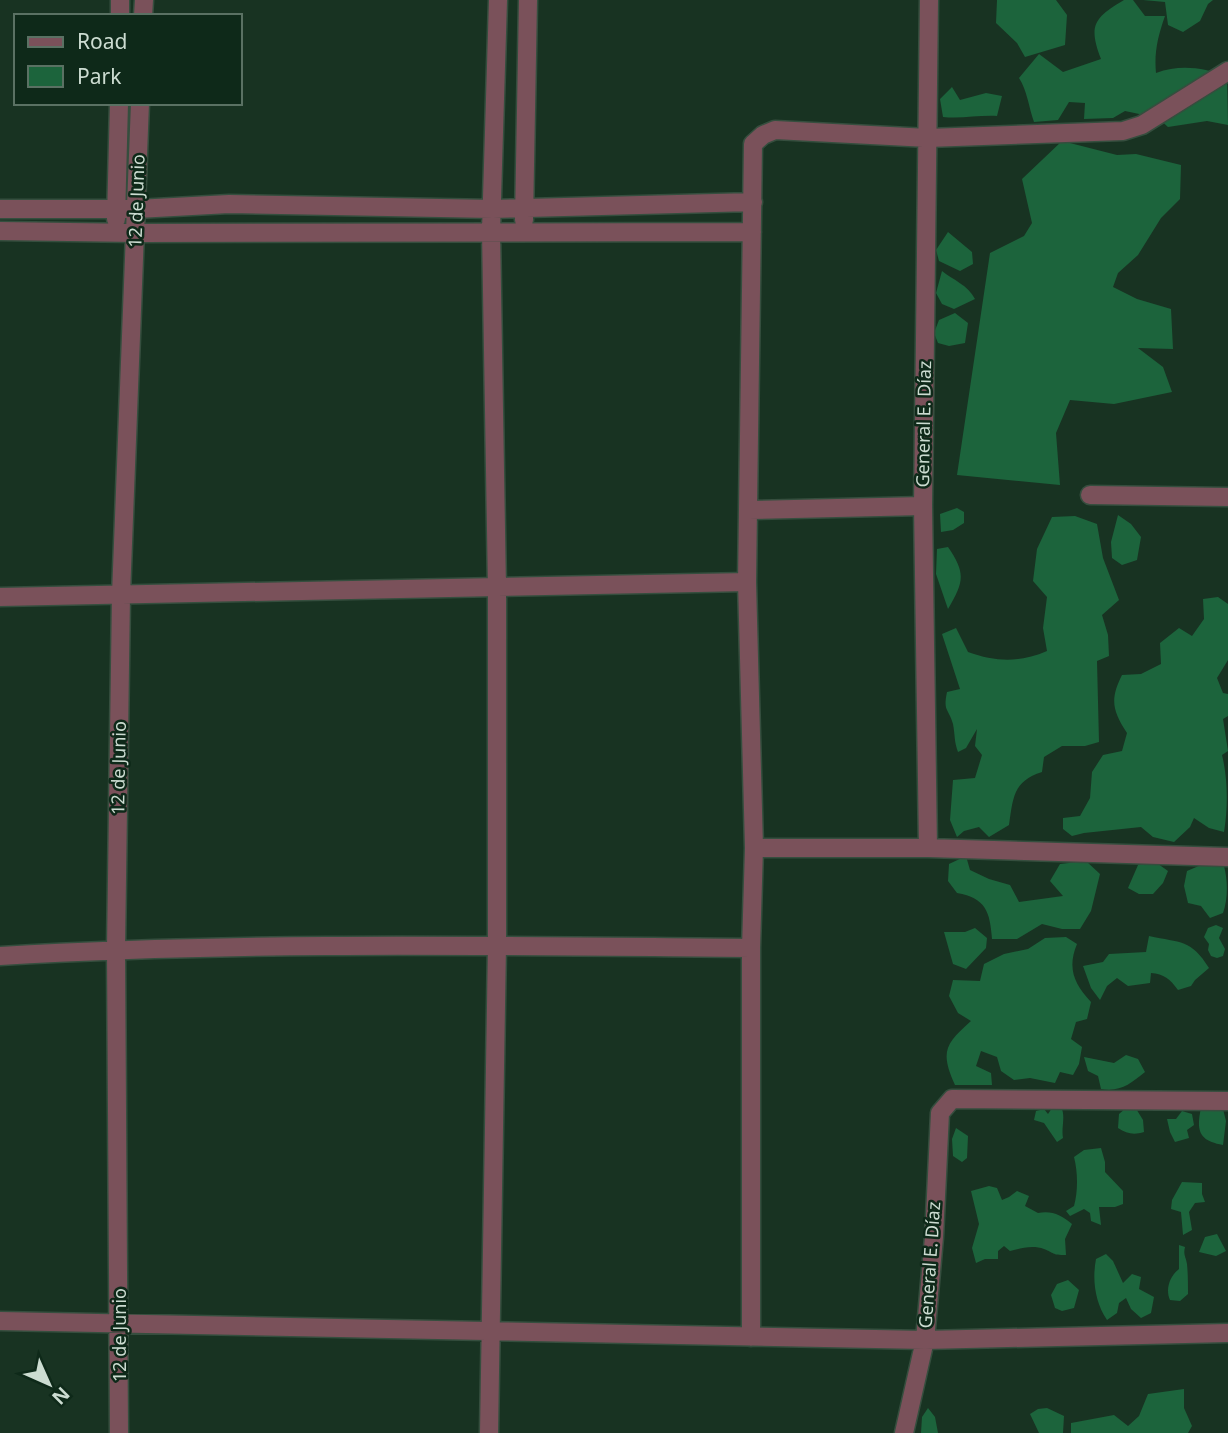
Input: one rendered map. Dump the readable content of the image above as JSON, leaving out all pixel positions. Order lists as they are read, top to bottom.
{
  "streets": {
    "street": ["12 de Junio", "General E. Díaz"]
  },
  "legend": ["Road", "Park"],
  "north": "bottom right"
}
